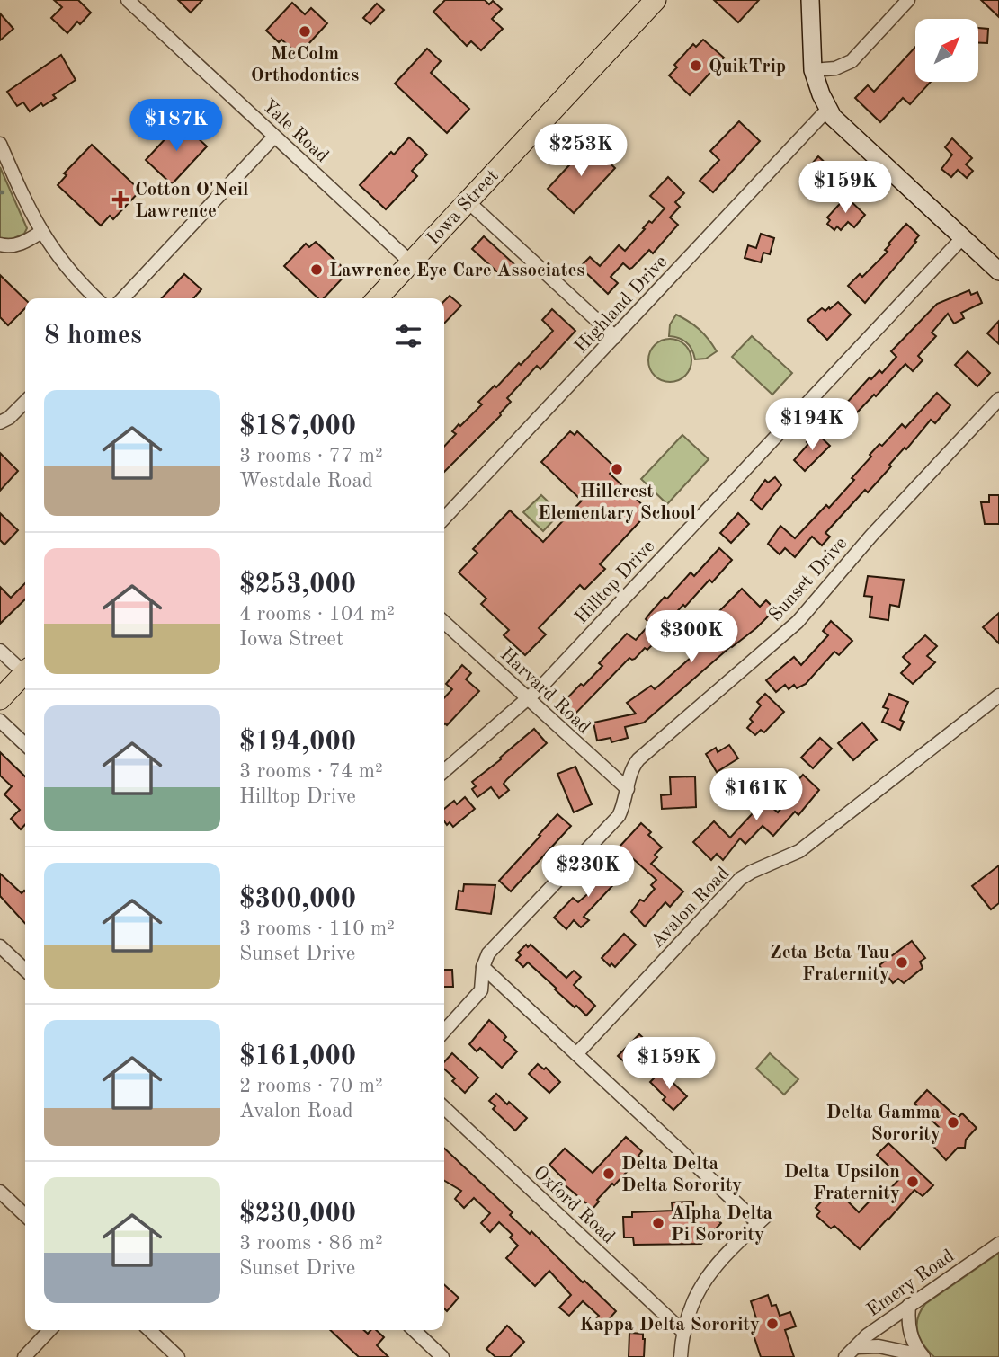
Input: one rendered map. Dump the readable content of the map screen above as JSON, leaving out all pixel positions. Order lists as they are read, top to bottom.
{
  "streets": {
    "highway": ["Iowa Street"],
    "street": [
      "Yale Road",
      "Highland Drive",
      "Sunset Drive",
      "Hilltop Drive",
      "Harvard Road",
      "Avalon Road",
      "Oxford Road",
      "Emery Road"
    ]
  },
  "crossings": [
    ["Yale Road", "Iowa Street"],
    ["Sunset Drive", "Harvard Road"],
    ["Hilltop Drive", "Harvard Road"]
  ],
  "places": {
    "other": [
      "McColm Orthodontics",
      "QuikTrip",
      "Lawrence Eye Care Associates",
      "Hillcrest Elementary School",
      "Zeta Beta Tau Fraternity",
      "Delta Gamma Sorority",
      "Delta Delta Delta Sorority",
      "Delta Upsilon Fraternity",
      "Alpha Delta Pi Sorority",
      "Kappa Delta Sorority"
    ],
    "health": ["Cotton O'Neil Lawrence"]
  },
  "north": "top right",
  "page": {
    "price": [
      "$187K",
      "$253K",
      "$159K",
      "$194K",
      "$300K",
      "$161K",
      "$230K",
      "$159K"
    ],
    "heading": "8 homes",
    "list": [
      {
        "name": "$187,000",
        "note": "3 rooms · 77 m² · Westdale Road"
      },
      {
        "name": "$253,000",
        "note": "4 rooms · 104 m² · Iowa Street"
      },
      {
        "name": "$194,000",
        "note": "3 rooms · 74 m² · Hilltop Drive"
      },
      {
        "name": "$300,000",
        "note": "3 rooms · 110 m² · Sunset Drive"
      },
      {
        "name": "$161,000",
        "note": "2 rooms · 70 m² · Avalon Road"
      },
      {
        "name": "$230,000",
        "note": "3 rooms · 86 m² · Sunset Drive"
      }
    ]
  }
}
